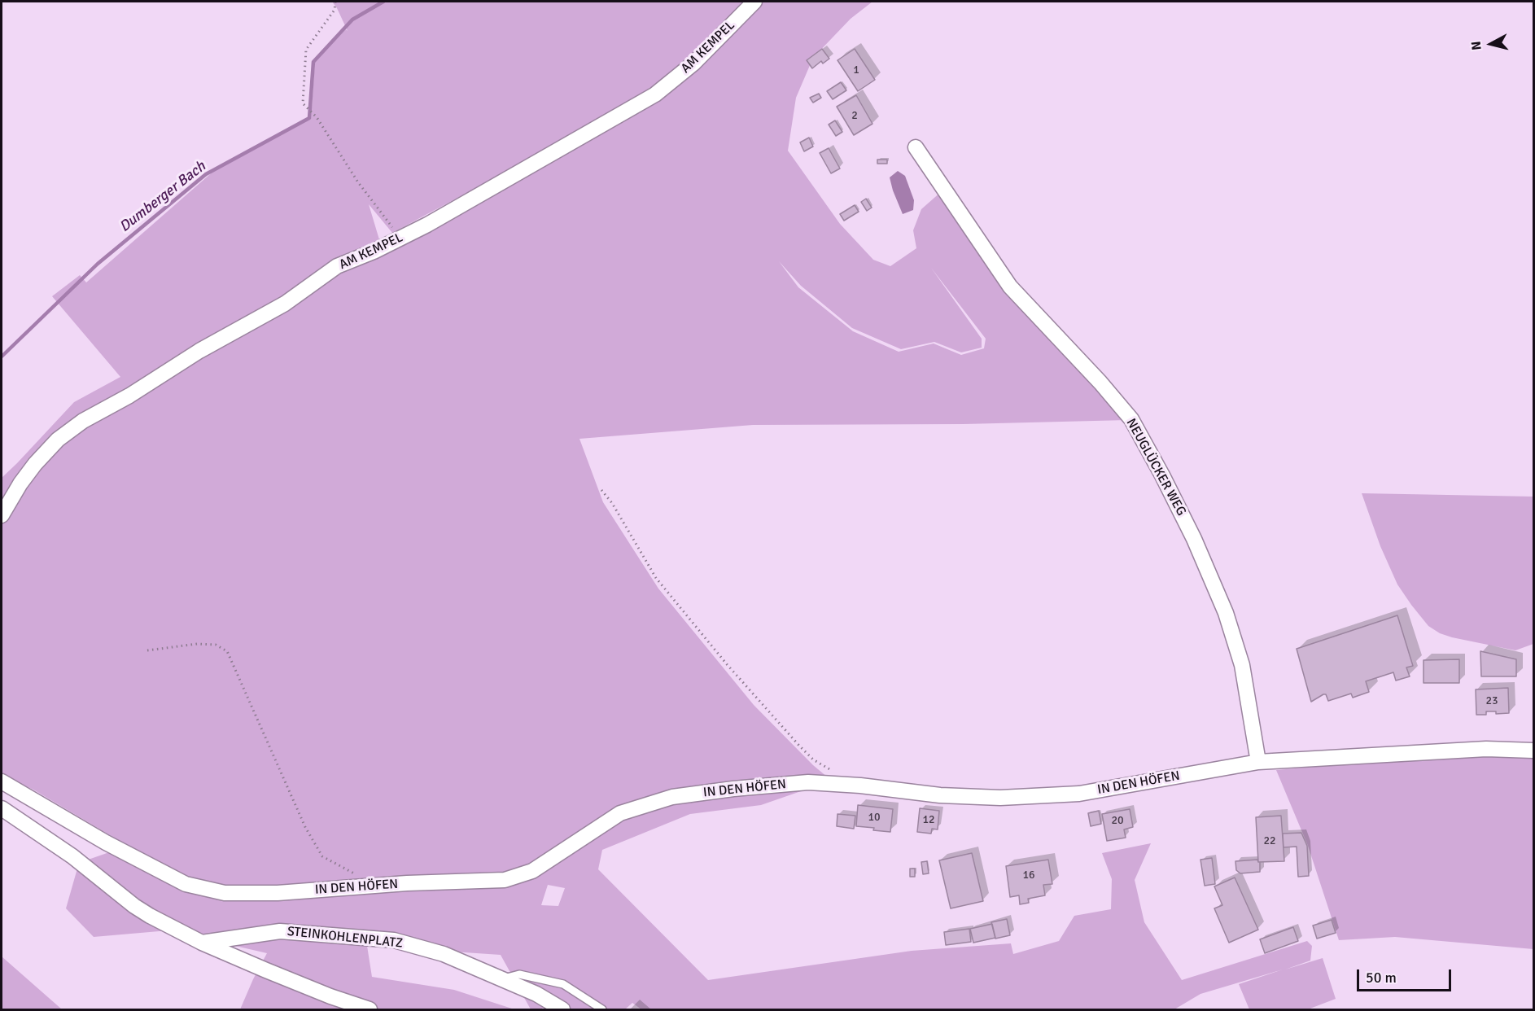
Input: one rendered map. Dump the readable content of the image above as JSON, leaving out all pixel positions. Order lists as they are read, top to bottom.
{
  "streets": {
    "street": [
      "AM KEMPEL",
      "NEUGLÜCKER WEG",
      "IN DEN HÖFEN",
      "STEINKOHLENPLATZ"
    ]
  },
  "crossings": [
    ["NEUGLÜCKER WEG", "IN DEN HÖFEN"]
  ],
  "water": ["Dumberger Bach"],
  "house_numbers": [
    "1",
    "2",
    "23",
    "10",
    "12",
    "20",
    "22",
    "16"
  ],
  "scale_bar": "50 m",
  "north": "left"
}
